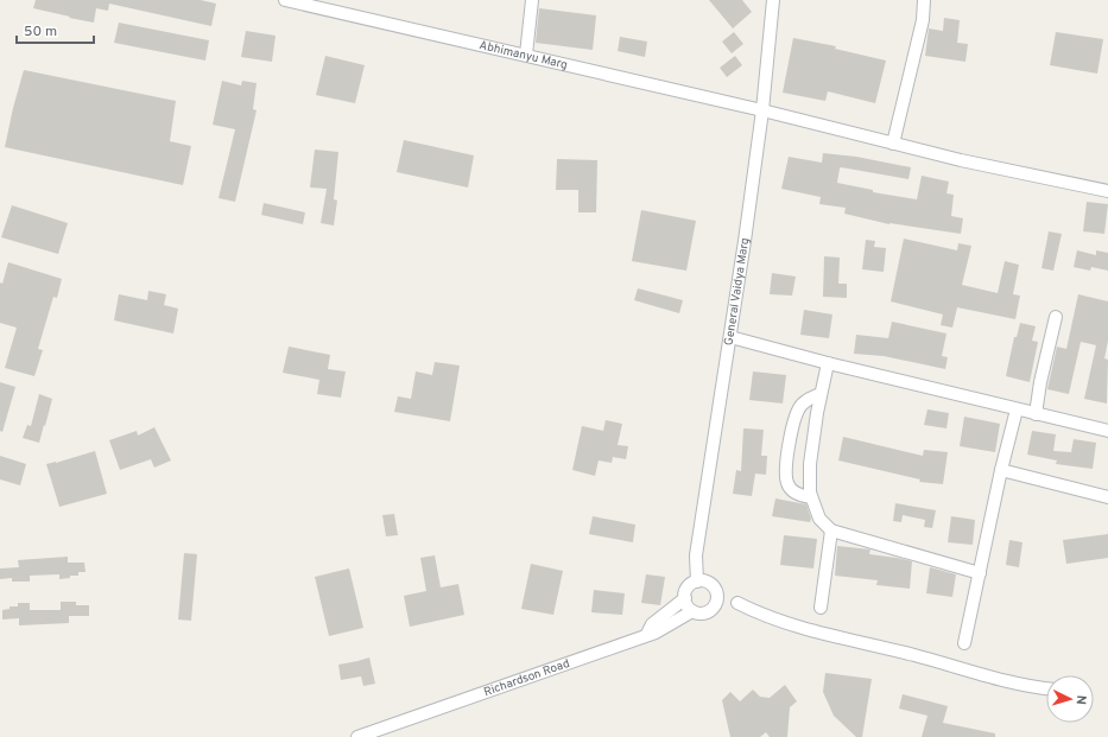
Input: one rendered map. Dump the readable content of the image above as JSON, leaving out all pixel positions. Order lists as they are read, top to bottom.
{
  "streets": {
    "street": ["Abhimanyu Marg", "General Vaidya Marg", "Richardson Road"]
  },
  "crossings": [
    ["Abhimanyu Marg", "General Vaidya Marg"],
    ["General Vaidya Marg", "Richardson Road"]
  ],
  "scale_bar": "50 m",
  "north": "right"
}
